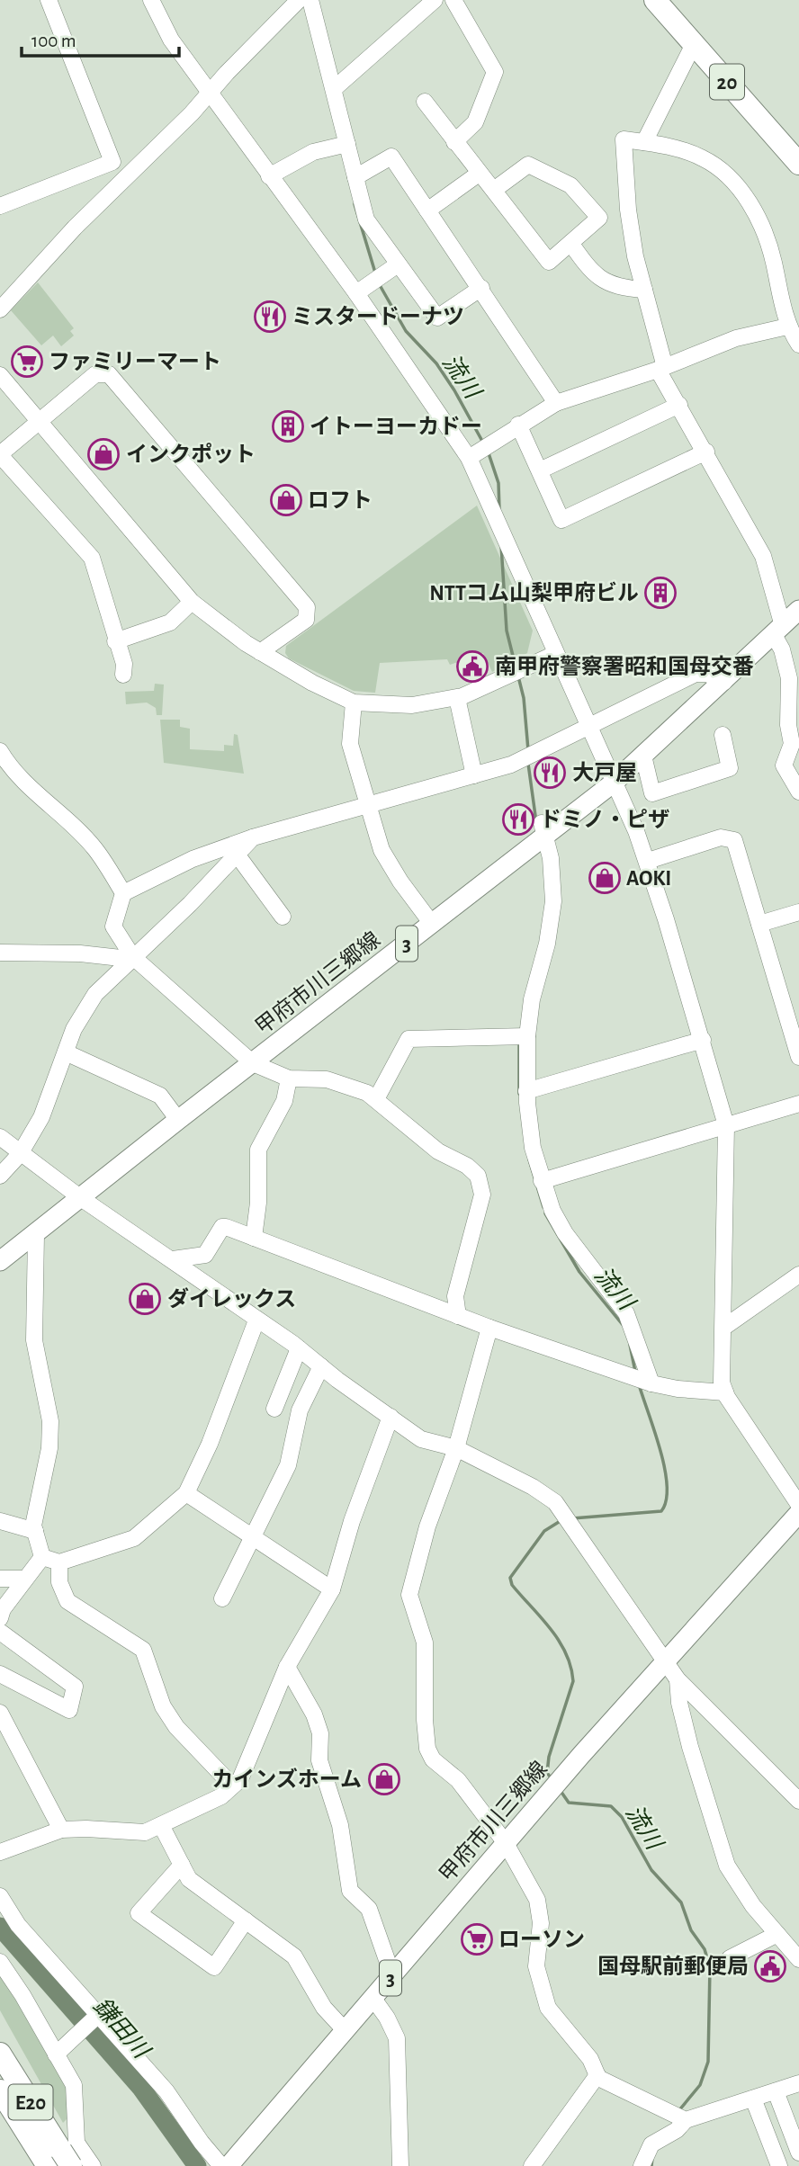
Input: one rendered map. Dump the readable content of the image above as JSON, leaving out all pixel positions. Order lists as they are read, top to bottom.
{
  "streets": {
    "highway": ["20", "E20"],
    "main road": ["3", "甲府市川三郷線"]
  },
  "water": ["流川", "鎌田川"],
  "places": {
    "restaurant": ["ミスタードーナツ", "大戸屋", "ドミノ・ピザ"],
    "supermarket": ["ファミリーマート", "ローソン"],
    "building": ["イトーヨーカドー", "NTTコム山梨甲府ビル"],
    "shop": [
      "インクポット",
      "ロフト",
      "AOKI",
      "ダイレックス",
      "カインズホーム"
    ],
    "public building": ["南甲府警察署昭和国母交番", "国母駅前郵便局"]
  },
  "scale_bar": "100 m"
}
